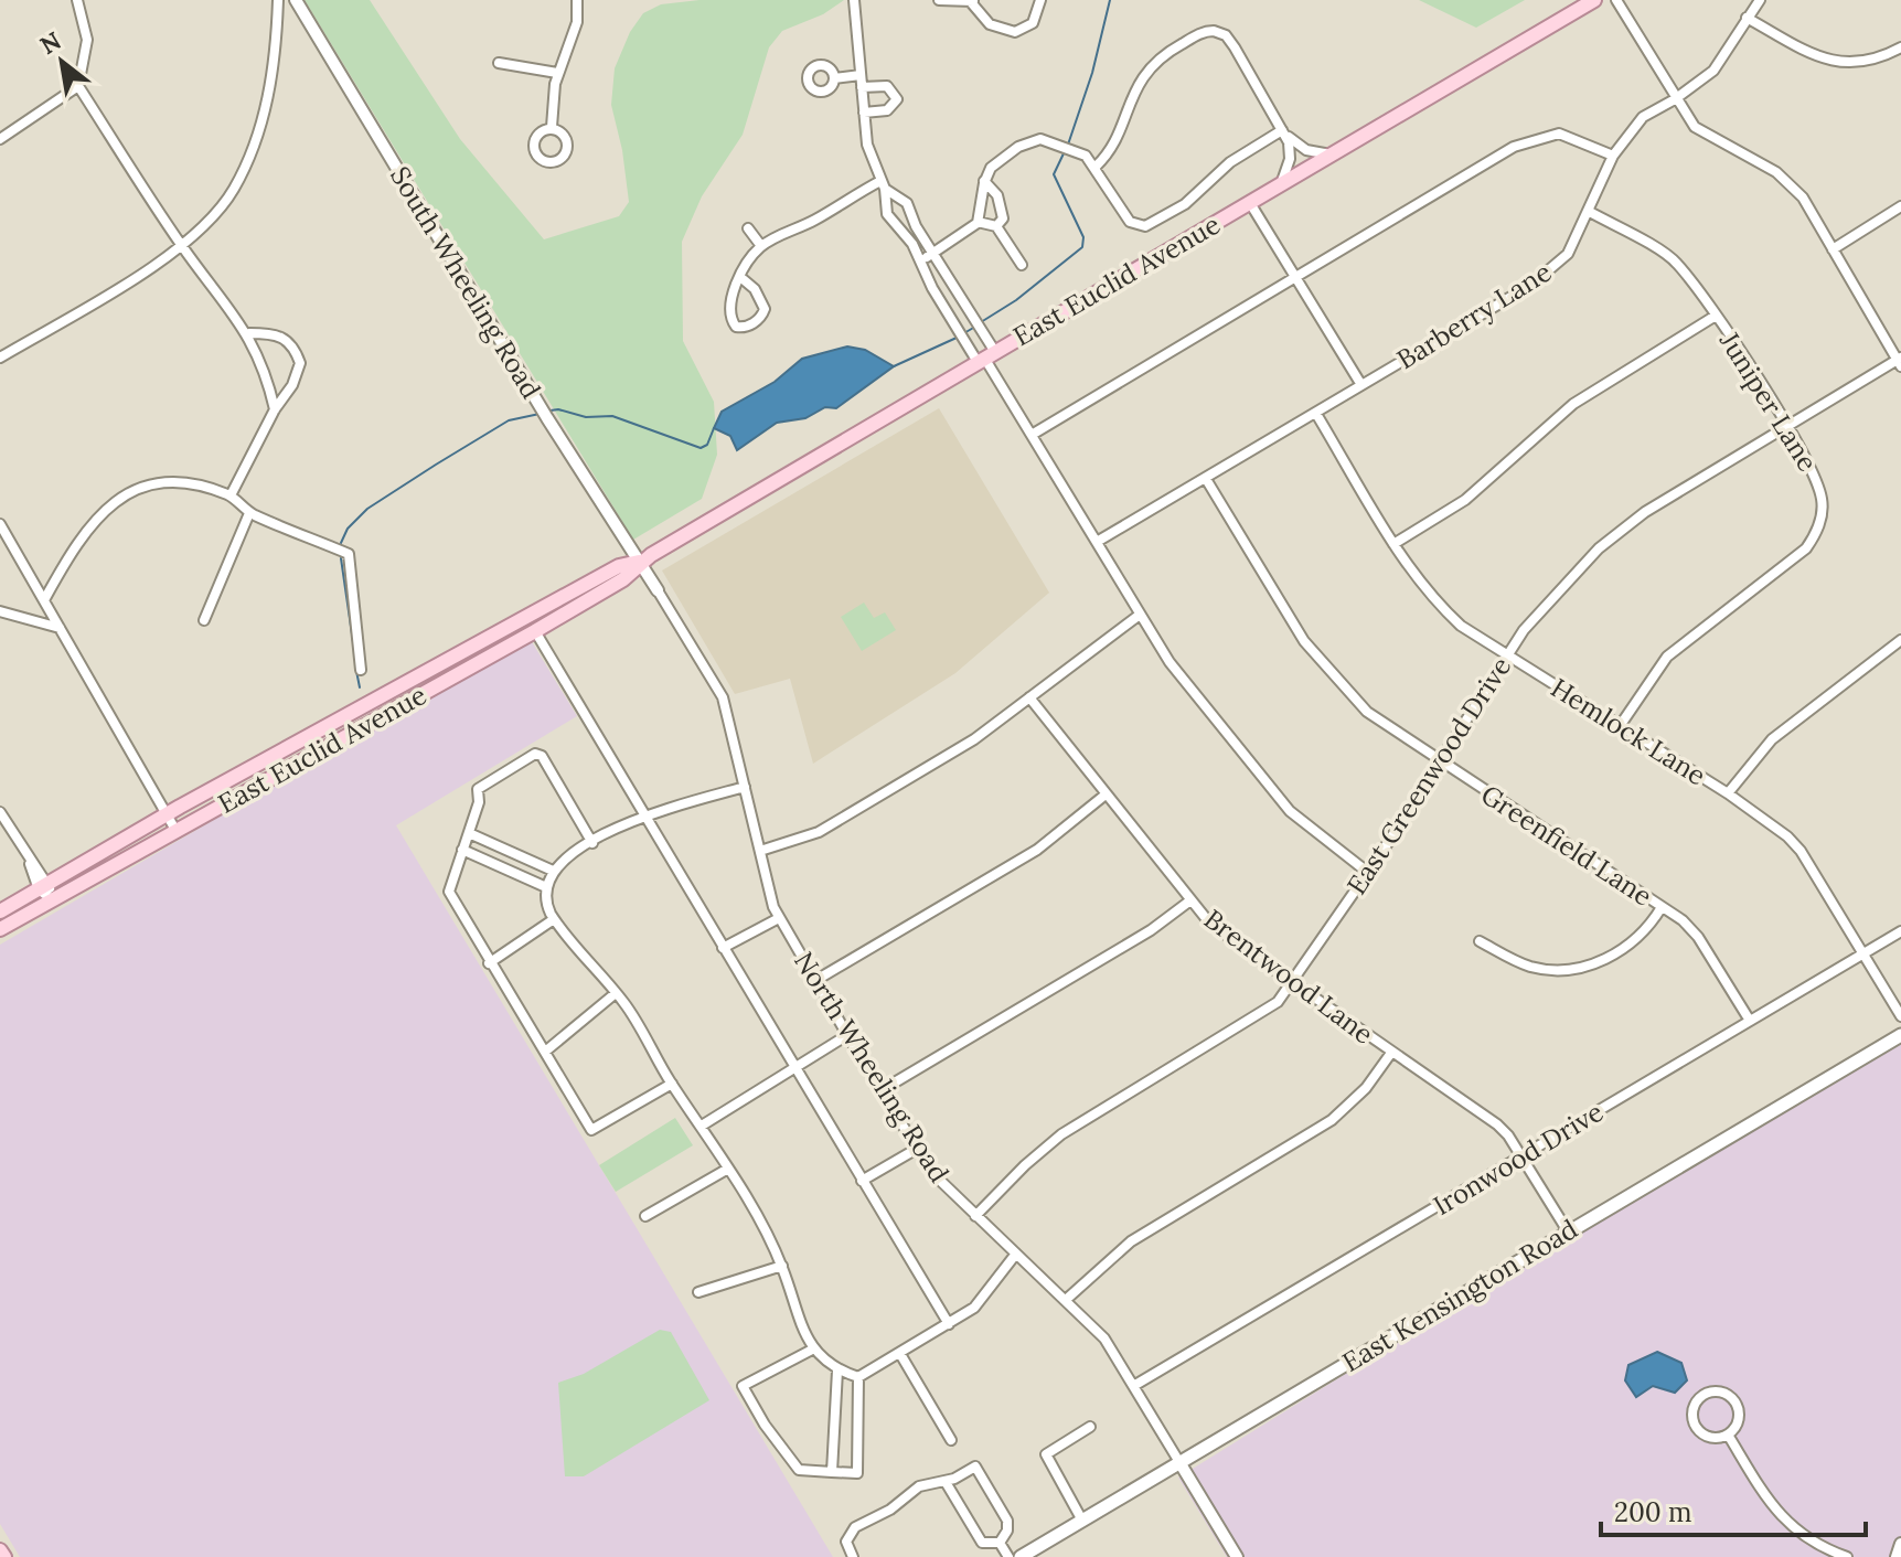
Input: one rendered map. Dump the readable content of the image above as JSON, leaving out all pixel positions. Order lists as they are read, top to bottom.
{
  "streets": {
    "main road": ["East Euclid Avenue", "East Kensington Road"],
    "street": [
      "South Wheeling Road",
      "Barberry Lane",
      "Juniper Lane",
      "Hemlock Lane",
      "East Greenwood Drive",
      "Greenfield Lane",
      "Brentwood Lane",
      "North Wheeling Road",
      "Ironwood Drive"
    ]
  },
  "crossings": [
    ["East Euclid Avenue", "South Wheeling Road"],
    ["East Euclid Avenue", "North Wheeling Road"],
    ["South Wheeling Road", "North Wheeling Road"],
    ["Barberry Lane", "Juniper Lane"],
    ["Barberry Lane", "Hemlock Lane"],
    ["Barberry Lane", "Greenfield Lane"],
    ["Juniper Lane", "Hemlock Lane"],
    ["Juniper Lane", "East Greenwood Drive"],
    ["Hemlock Lane", "East Greenwood Drive"],
    ["Hemlock Lane", "Ironwood Drive"],
    ["East Greenwood Drive", "Greenfield Lane"],
    ["East Greenwood Drive", "Brentwood Lane"],
    ["East Greenwood Drive", "North Wheeling Road"],
    ["Greenfield Lane", "Ironwood Drive"],
    ["Brentwood Lane", "Ironwood Drive"],
    ["Brentwood Lane", "East Kensington Road"],
    ["North Wheeling Road", "Ironwood Drive"],
    ["North Wheeling Road", "East Kensington Road"]
  ],
  "scale_bar": "200 m",
  "north": "top left"
}
